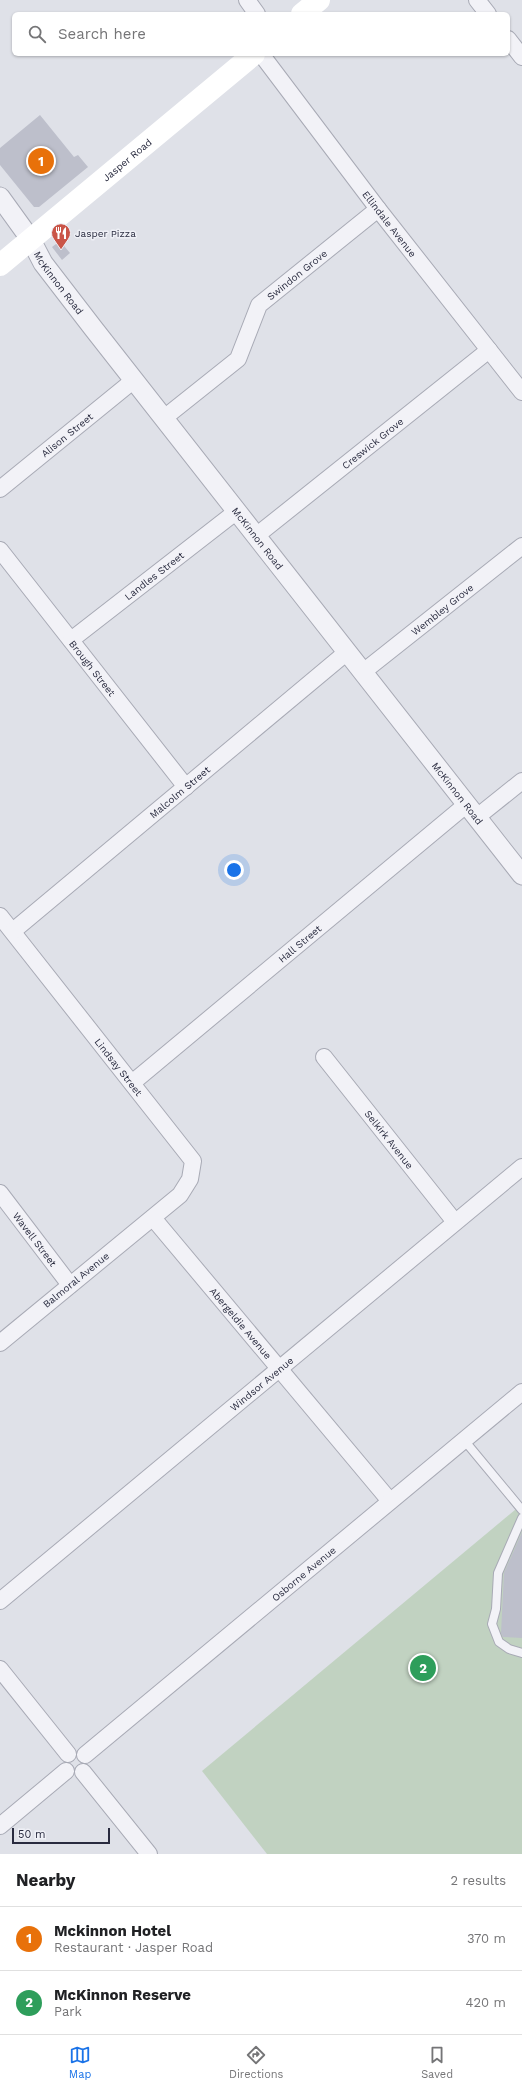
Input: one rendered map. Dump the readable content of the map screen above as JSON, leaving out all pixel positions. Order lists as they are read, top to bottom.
{
  "streets": {
    "main road": ["Jasper Road"],
    "street": [
      "Ellindale Avenue",
      "Swindon Grove",
      "McKinnon Road",
      "Alison Street",
      "Creswick Grove",
      "Landles Street",
      "Wembley Grove",
      "Brough Street",
      "Malcolm Street",
      "Hall Street",
      "Lindsay Street",
      "Selkirk Avenue",
      "Wavell Street",
      "Balmoral Avenue",
      "Abergeldie Avenue",
      "Windsor Avenue",
      "Osborne Avenue"
    ]
  },
  "crossings": [
    ["Jasper Road", "McKinnon Road"],
    ["Ellindale Avenue", "Swindon Grove"],
    ["Ellindale Avenue", "Creswick Grove"],
    ["Swindon Grove", "McKinnon Road"],
    ["McKinnon Road", "Alison Street"],
    ["McKinnon Road", "Creswick Grove"],
    ["McKinnon Road", "Landles Street"],
    ["McKinnon Road", "Wembley Grove"],
    ["McKinnon Road", "Malcolm Street"],
    ["McKinnon Road", "Hall Street"],
    ["Landles Street", "Brough Street"],
    ["Brough Street", "Malcolm Street"],
    ["Malcolm Street", "Lindsay Street"],
    ["Hall Street", "Lindsay Street"],
    ["Lindsay Street", "Balmoral Avenue"],
    ["Lindsay Street", "Abergeldie Avenue"],
    ["Selkirk Avenue", "Windsor Avenue"],
    ["Wavell Street", "Balmoral Avenue"],
    ["Balmoral Avenue", "Abergeldie Avenue"],
    ["Abergeldie Avenue", "Windsor Avenue"],
    ["Abergeldie Avenue", "Osborne Avenue"]
  ],
  "places": {
    "restaurant": ["Jasper Pizza"]
  },
  "scale_bar": "50 m",
  "page": {
    "search": "Search here",
    "pins": ["1", "2"],
    "scale": "50 m",
    "heading": ["Nearby", "2 results"],
    "list": [
      {
        "mark": "1",
        "name": "Mckinnon Hotel",
        "note": "Restaurant · Jasper Road",
        "value": "370 m"
      },
      {
        "mark": "2",
        "name": "McKinnon Reserve",
        "note": "Park",
        "value": "420 m"
      }
    ],
    "nav": ["Map", "Directions", "Saved"]
  }
}
